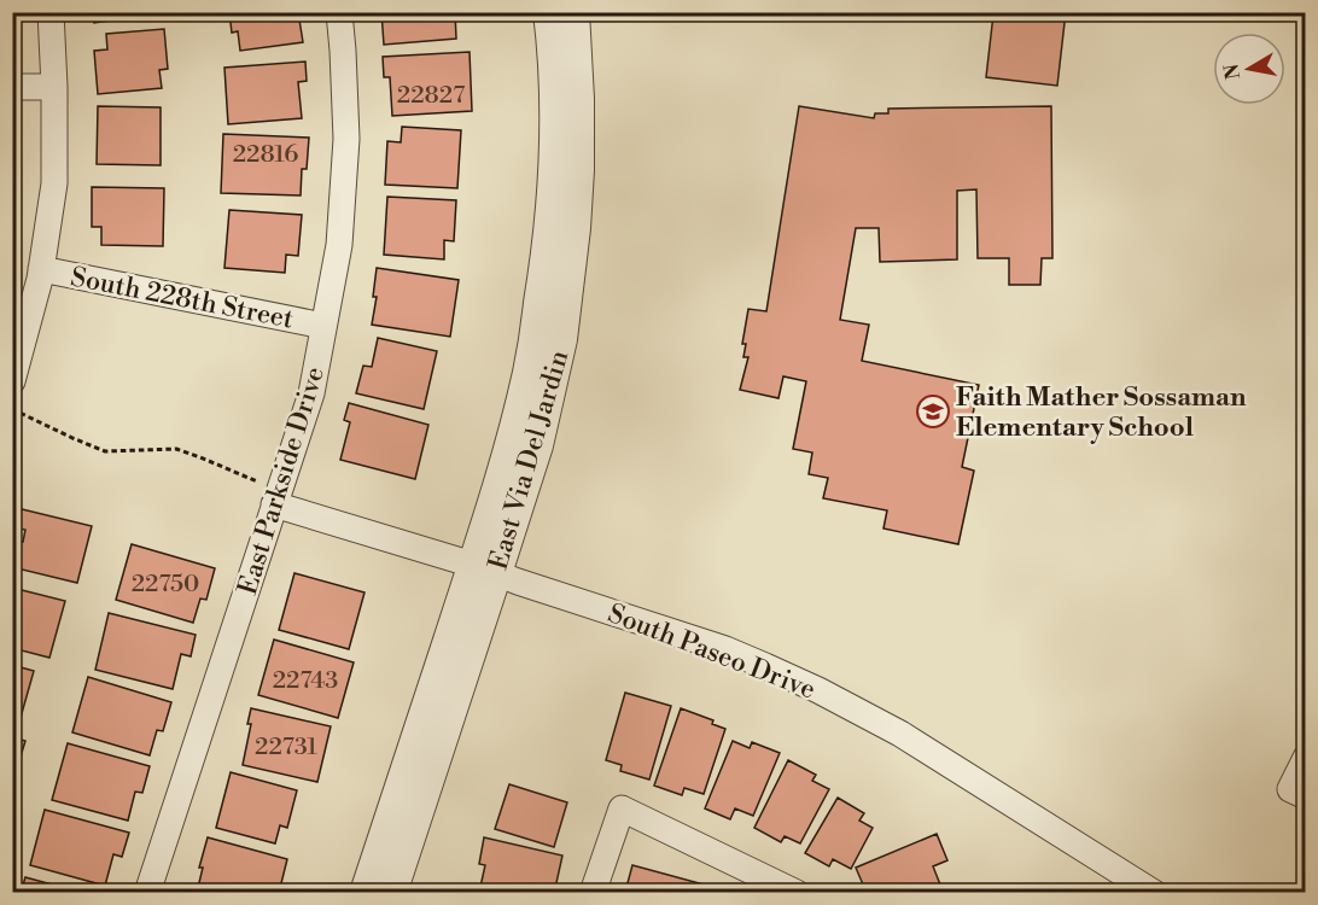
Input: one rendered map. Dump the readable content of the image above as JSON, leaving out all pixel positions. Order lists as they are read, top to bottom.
{
  "streets": {
    "street": [
      "South 228th Street",
      "East Via Del Jardin",
      "East Parkside Drive",
      "South Paseo Drive"
    ]
  },
  "crossings": [
    ["South 228th Street", "East Parkside Drive"],
    ["East Via Del Jardin", "South Paseo Drive"],
    ["East Parkside Drive", "South Paseo Drive"]
  ],
  "places": {
    "school or university": ["Faith Mather Sossaman Elementary School"]
  },
  "house_numbers": [
    "22827",
    "22816",
    "22750",
    "22743",
    "22731"
  ],
  "north": "left"
}
